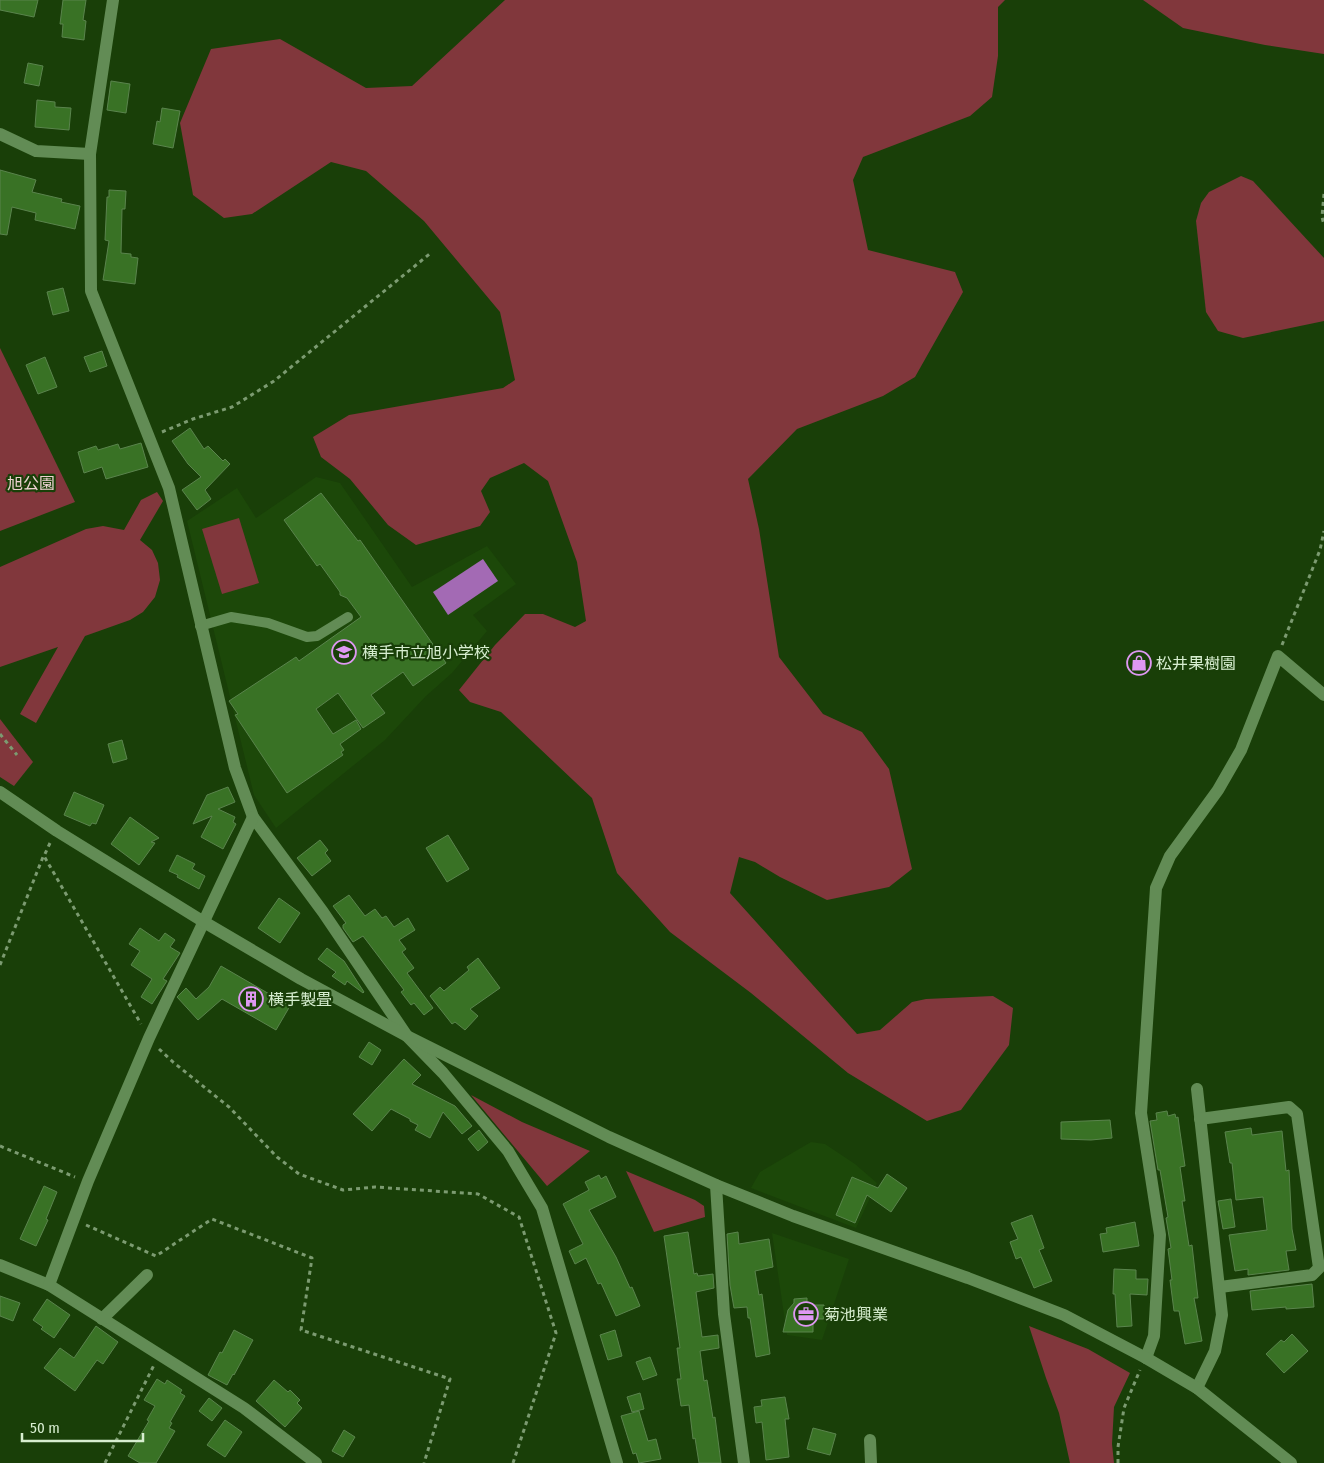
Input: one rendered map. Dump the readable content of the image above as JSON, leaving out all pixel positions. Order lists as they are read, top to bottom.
{
  "parks": ["旭公園"],
  "places": {
    "school or university": ["横手市立旭小学校"],
    "shop": ["松井果樹園"],
    "building": ["横手製畳"],
    "office": ["菊池興業"]
  },
  "scale_bar": "50 m"
}
